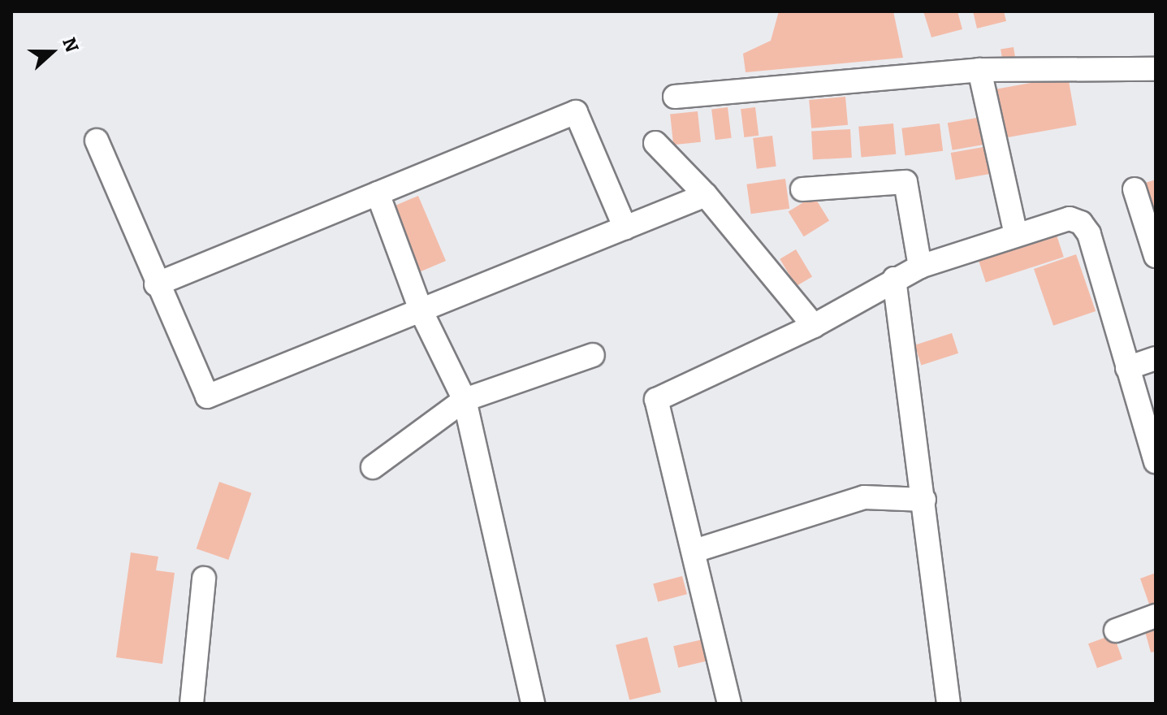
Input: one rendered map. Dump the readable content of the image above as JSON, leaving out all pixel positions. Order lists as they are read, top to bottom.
{
  "north": "right"
}
